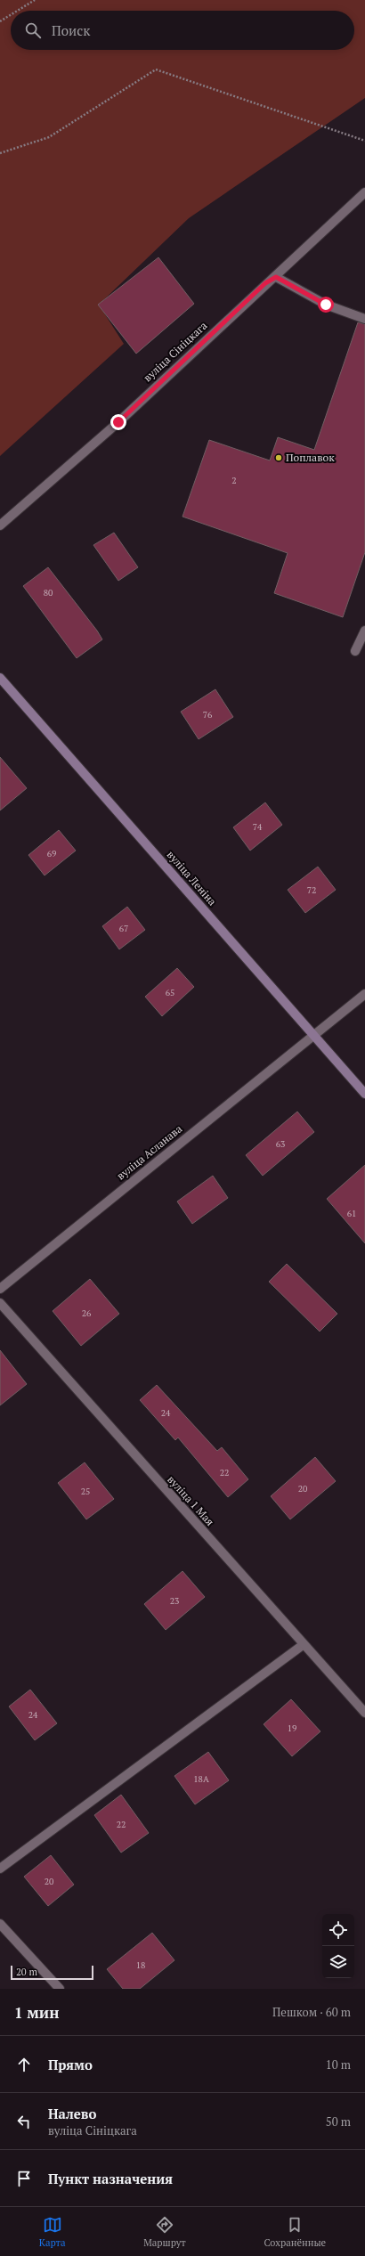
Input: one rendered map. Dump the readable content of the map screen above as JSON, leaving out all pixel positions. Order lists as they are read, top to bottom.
{
  "streets": {
    "main road": ["вуліца Леніна"],
    "street": ["вуліца Сініцкага", "вуліца Асланава", "вуліца 1 Мая"]
  },
  "crossings": [
    ["вуліца Леніна", "вуліца Асланава"]
  ],
  "places": ["Поплавок"],
  "house_numbers": [
    "2",
    "80",
    "76",
    "74",
    "69",
    "72",
    "67",
    "65",
    "63",
    "61",
    "26",
    "24",
    "22",
    "20",
    "25",
    "23",
    "24",
    "19",
    "18А",
    "22",
    "20",
    "18"
  ],
  "scale_bar": "20 m",
  "page": {
    "search": "Поиск",
    "scale": "20 m",
    "heading": ["1 мин", "Пешком · 60 m"],
    "list": [
      ["Прямо", "10 m"],
      ["Налево", "вуліца Сініцкага", "50 m"],
      "Пункт назначения"
    ],
    "nav": ["Карта", "Маршрут", "Сохранённые"]
  }
}
